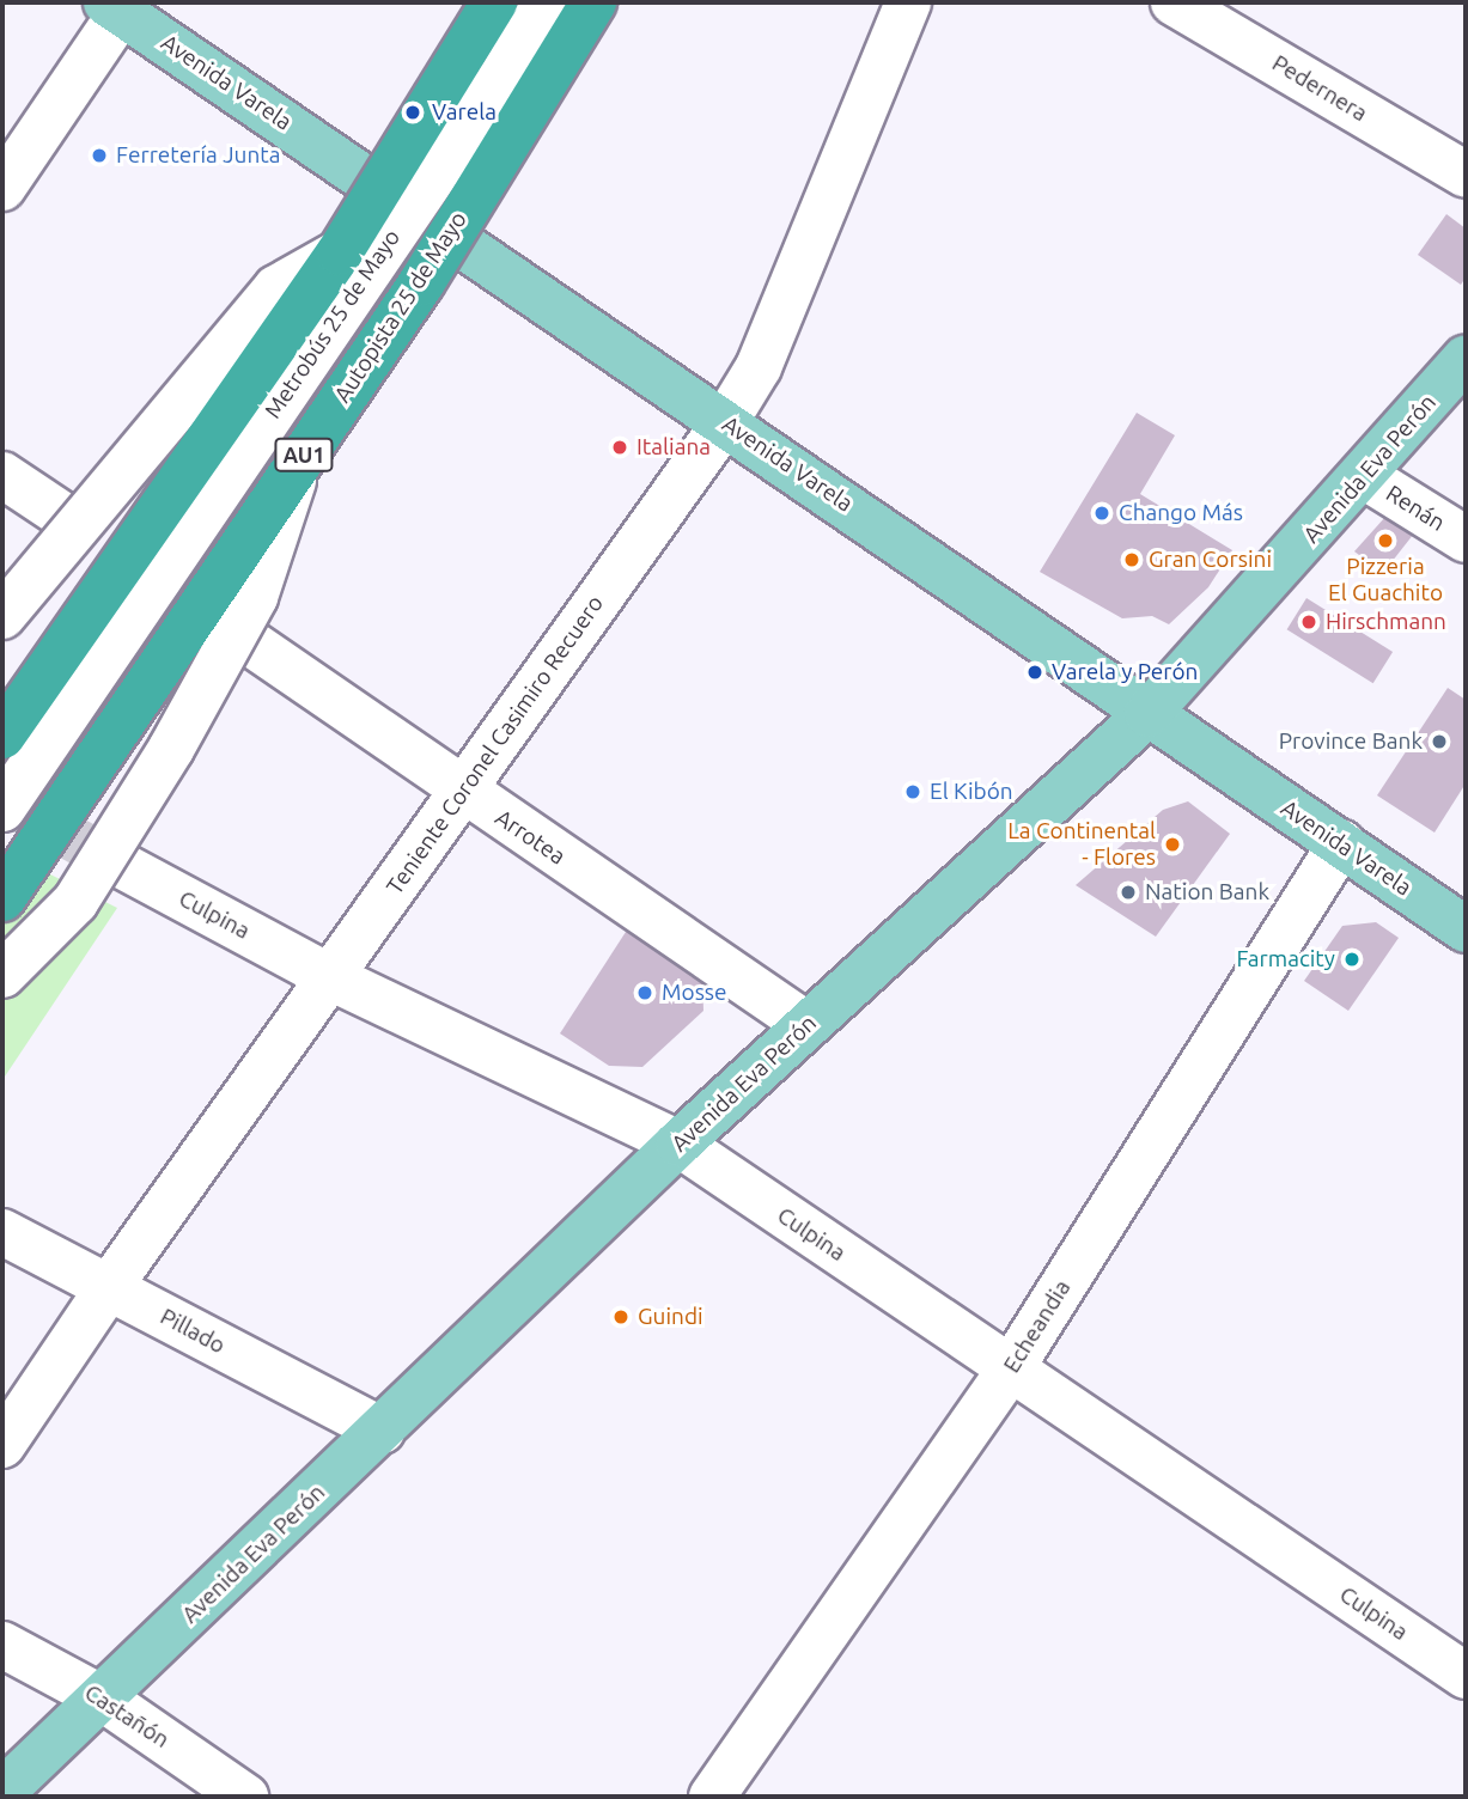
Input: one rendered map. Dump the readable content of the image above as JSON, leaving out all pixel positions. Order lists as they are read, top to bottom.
{
  "streets": {
    "highway": ["Autopista 25 de Mayo", "AU1"],
    "main road": ["Avenida Varela", "Avenida Eva Perón"],
    "street": [
      "Pedernera",
      "Metrobús 25 de Mayo",
      "Renán",
      "Teniente Coronel Casimiro Recuero",
      "Arrotea",
      "Culpina",
      "Echeandia",
      "Pillado",
      "Castañón"
    ]
  },
  "crossings": [
    ["Avenida Varela", "Avenida Eva Perón"],
    ["Avenida Varela", "Teniente Coronel Casimiro Recuero"],
    ["Avenida Varela", "Echeandia"],
    ["Avenida Eva Perón", "Renán"],
    ["Avenida Eva Perón", "Arrotea"],
    ["Avenida Eva Perón", "Culpina"],
    ["Avenida Eva Perón", "Pillado"],
    ["Avenida Eva Perón", "Castañón"],
    ["Teniente Coronel Casimiro Recuero", "Arrotea"],
    ["Teniente Coronel Casimiro Recuero", "Culpina"],
    ["Teniente Coronel Casimiro Recuero", "Pillado"],
    ["Culpina", "Echeandia"]
  ],
  "places": [
    "Varela",
    "Ferretería Junta",
    "Italiana",
    "Chango Más",
    "Pizzeria El Guachito",
    "Gran Corsini",
    "Hirschmann",
    "Varela y Perón",
    "Province Bank",
    "El Kibón",
    "La Continental - Flores",
    "Nation Bank",
    "Farmacity",
    "Mosse",
    "Guindi"
  ]
}
